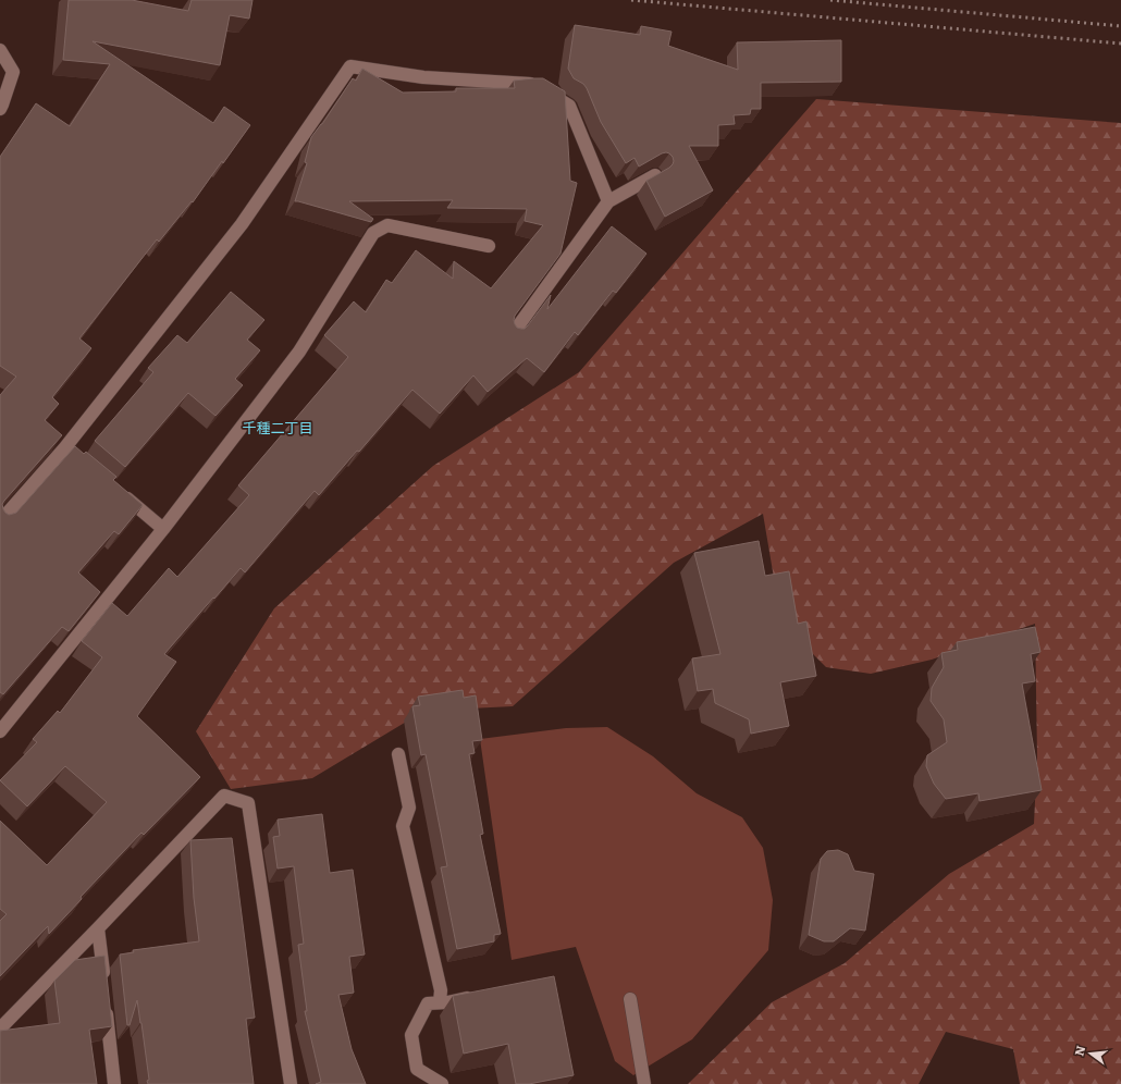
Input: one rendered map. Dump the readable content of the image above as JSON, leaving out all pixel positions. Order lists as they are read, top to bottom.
{
  "districts": ["千種二丁目"],
  "north": "left"
}
